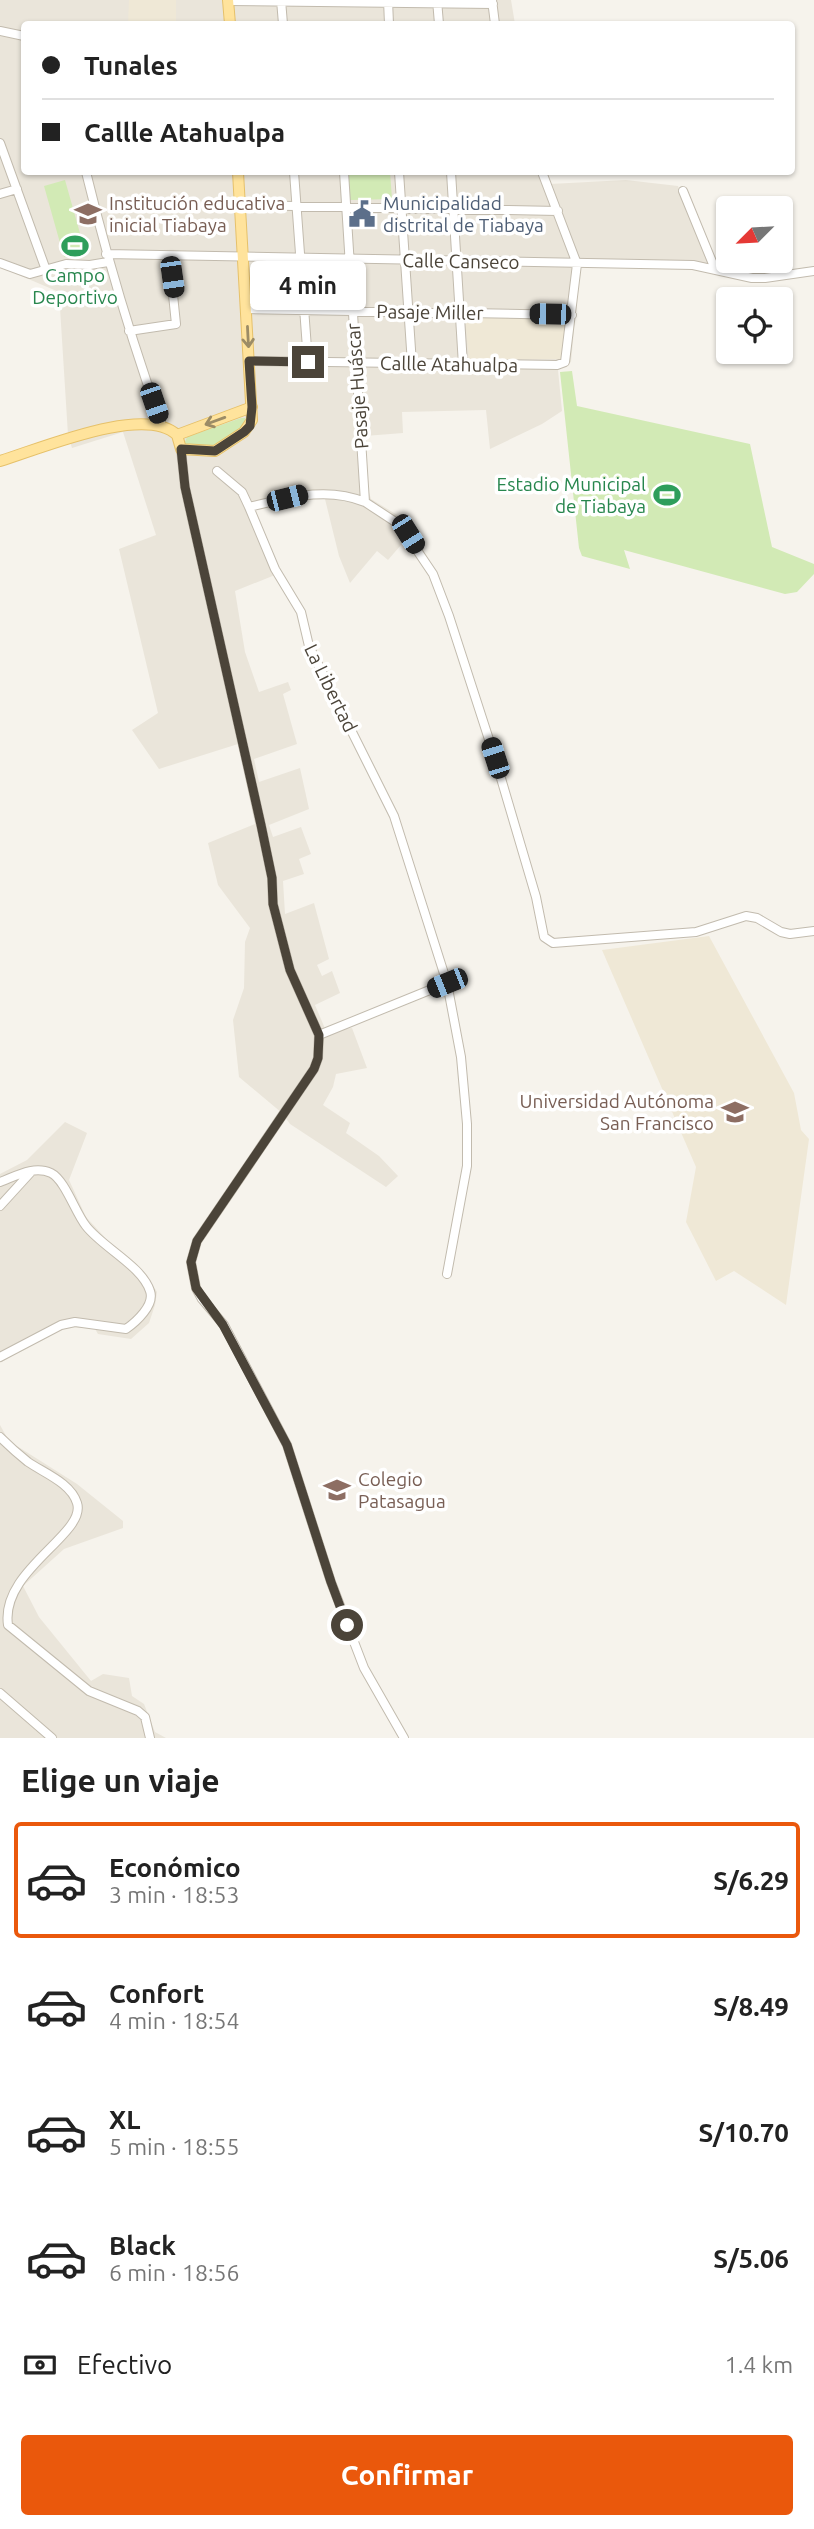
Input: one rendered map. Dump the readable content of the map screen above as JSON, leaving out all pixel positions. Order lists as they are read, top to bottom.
{
  "streets": {
    "street": [
      "Calle Canseco",
      "Pasaje Miller",
      "Callle Atahualpa",
      "Pasaje Huáscar",
      "La Libertad"
    ]
  },
  "crossings": [
    ["Calle Canseco", "Pasaje Huáscar"],
    ["Pasaje Miller", "Callle Atahualpa"],
    ["Pasaje Miller", "Pasaje Huáscar"],
    ["Callle Atahualpa", "Pasaje Huáscar"]
  ],
  "places": {
    "school or university": ["Institución educativa inicial Tiabaya", "Universidad Autónoma San Francisco", "Colegio Patasagua"],
    "public building": ["Municipalidad distrital de Tiabaya"],
    "sports": ["Campo Deportivo", "Estadio Municipal de Tiabaya"]
  },
  "north": "bottom left",
  "page": {
    "banner": ["Tunales", "Callle Atahualpa"],
    "bubble": "4 min",
    "heading": "Elige un viaje",
    "list": [
      {
        "name": "Económico",
        "note": "3 min · 18:53",
        "value": "S/6.29"
      },
      {
        "name": "Confort",
        "note": "4 min · 18:54",
        "value": "S/8.49"
      },
      {
        "name": "XL",
        "note": "5 min · 18:55",
        "value": "S/10.70"
      },
      {
        "name": "Black",
        "note": "6 min · 18:56",
        "value": "S/5.06"
      }
    ],
    "pay": ["Efectivo", "1.4 km"],
    "buttons": "Confirmar"
  }
}
